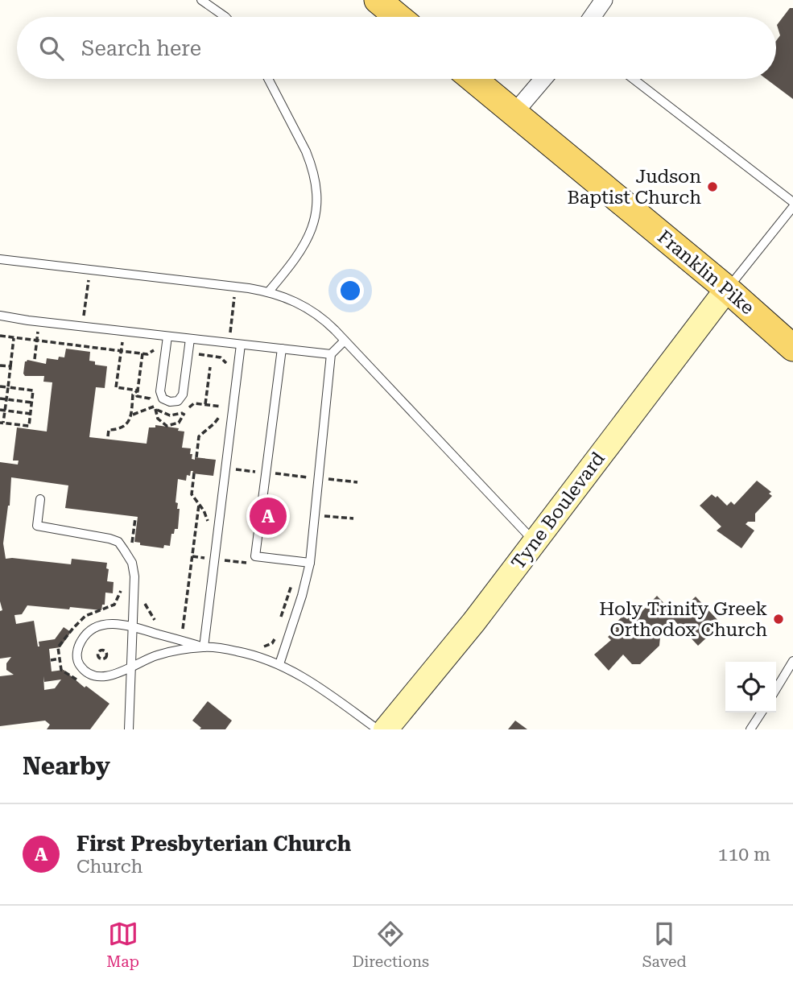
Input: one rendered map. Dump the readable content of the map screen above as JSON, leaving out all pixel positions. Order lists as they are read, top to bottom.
{
  "streets": {
    "main road": ["Franklin Pike"],
    "street": ["Tyne Boulevard"]
  },
  "crossings": [
    ["Franklin Pike", "Tyne Boulevard"]
  ],
  "places": ["Judson Baptist Church", "Holy Trinity Greek Orthodox Church"],
  "page": {
    "search": "Search here",
    "pins": "A",
    "heading": "Nearby",
    "list": [
      {
        "mark": "A",
        "name": "First Presbyterian Church",
        "note": "Church",
        "value": "110 m"
      }
    ],
    "nav": ["Map", "Directions", "Saved"]
  }
}
